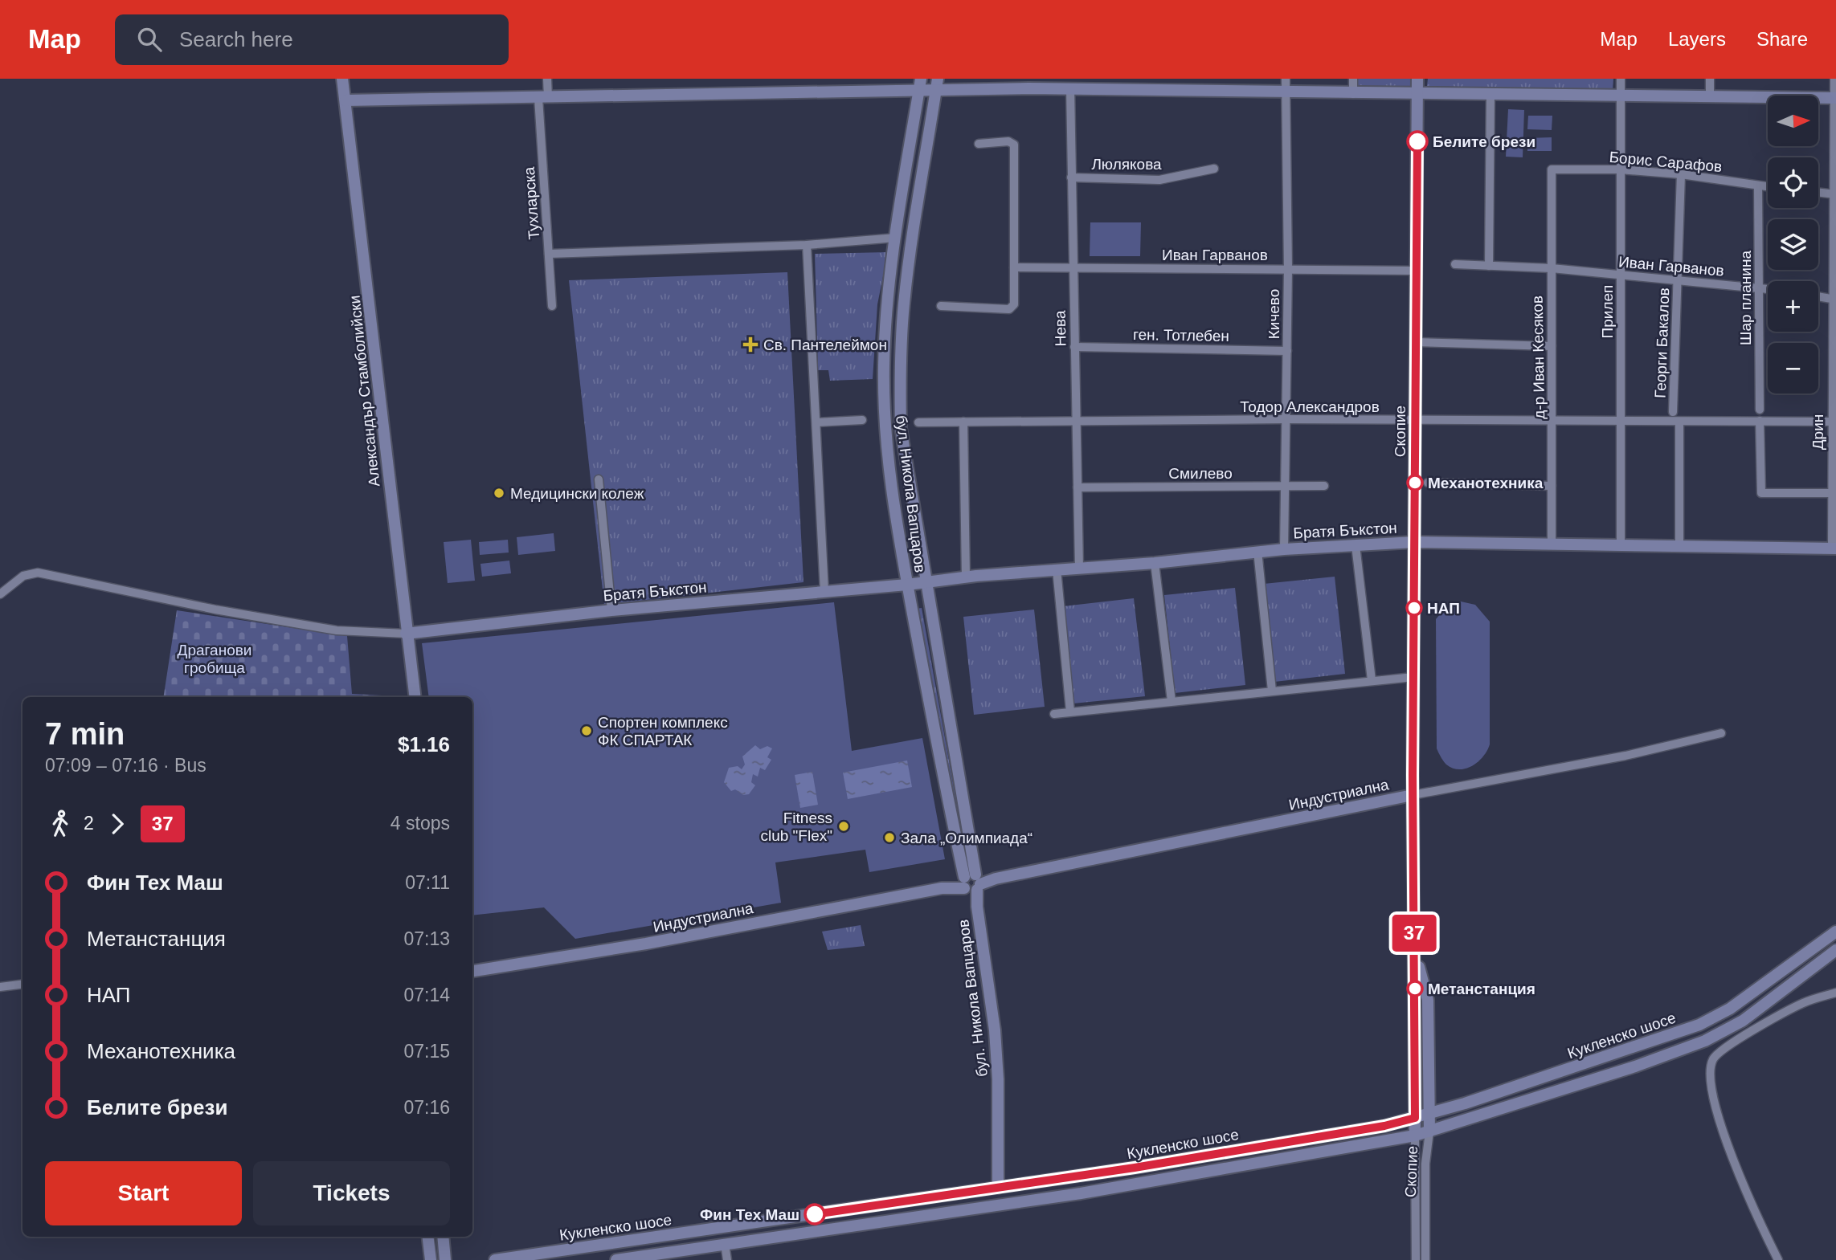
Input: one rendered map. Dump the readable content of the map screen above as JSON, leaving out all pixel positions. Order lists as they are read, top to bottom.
{
  "streets": {
    "street": [
      "Борис Сарафов",
      "Люлякова",
      "Тухларска",
      "Иван Гарванов",
      "Шар планина",
      "Прилеп",
      "Кичево",
      "Нева",
      "ген. Тотлебен",
      "Георги Бакалов",
      "д-р Иван Кесяков",
      "Александър Стамболийски",
      "Тодор Александров",
      "Скопие",
      "Дрин",
      "Смилево",
      "бул. Никола Вапцаров",
      "Братя Бъкстон",
      "Индустриална",
      "Кукленско шосе"
    ]
  },
  "crossings": [
    ["Борис Сарафов", "Шар планина"],
    ["Борис Сарафов", "Прилеп"],
    ["Борис Сарафов", "Георги Бакалов"],
    ["Борис Сарафов", "д-р Иван Кесяков"],
    ["Люлякова", "Нева"],
    ["Иван Гарванов", "Шар планина"],
    ["Иван Гарванов", "Прилеп"],
    ["Иван Гарванов", "Кичево"],
    ["Иван Гарванов", "Нева"],
    ["Иван Гарванов", "Георги Бакалов"],
    ["Иван Гарванов", "д-р Иван Кесяков"],
    ["Иван Гарванов", "Скопие"],
    ["Прилеп", "Тодор Александров"],
    ["Прилеп", "Братя Бъкстон"],
    ["Кичево", "ген. Тотлебен"],
    ["Кичево", "Тодор Александров"],
    ["Кичево", "Смилево"],
    ["Кичево", "Братя Бъкстон"],
    ["Нева", "ген. Тотлебен"],
    ["Нева", "Тодор Александров"],
    ["Нева", "Смилево"],
    ["Нева", "Братя Бъкстон"],
    ["д-р Иван Кесяков", "Тодор Александров"],
    ["д-р Иван Кесяков", "Братя Бъкстон"],
    ["Александър Стамболийски", "Братя Бъкстон"],
    ["Тодор Александров", "Скопие"],
    ["Тодор Александров", "Дрин"],
    ["Скопие", "Братя Бъкстон"],
    ["Скопие", "Индустриална"],
    ["Скопие", "Кукленско шосе"],
    ["Дрин", "Братя Бъкстон"],
    ["бул. Никола Вапцаров", "Братя Бъкстон"],
    ["бул. Никола Вапцаров", "Индустриална"],
    ["бул. Никола Вапцаров", "Кукленско шосе"]
  ],
  "parks": ["Драганови гробища"],
  "places": {
    "other": [
      "Белите брези",
      "Механотехника",
      "Медицински колеж",
      "НАП",
      "Спортен комплекс ФК СПАРТАК",
      "Fitness club \"Flex\"",
      "Зала „Олимпиада“",
      "Метанстанция",
      "Фин Тех Маш"
    ],
    "health": ["Св. Пантелеймон"]
  },
  "lines": ["bus line 37"],
  "north": "right",
  "page": {
    "header": "Map",
    "search": "Search here",
    "nav": ["Map", "Layers", "Share"],
    "on_map": "37",
    "map_buttons": ["+", "−"],
    "heading": ["7 min", "07:09 – 07:16 · Bus", "$1.16"],
    "legs": ["2", "37", "4 stops"],
    "list": [
      {
        "name": "Фин Тех Маш",
        "value": "07:11"
      },
      {
        "name": "Метанстанция",
        "value": "07:13"
      },
      {
        "name": "НАП",
        "value": "07:14"
      },
      {
        "name": "Механотехника",
        "value": "07:15"
      },
      {
        "name": "Белите брези",
        "value": "07:16"
      }
    ],
    "buttons": ["Start", "Tickets"]
  }
}
